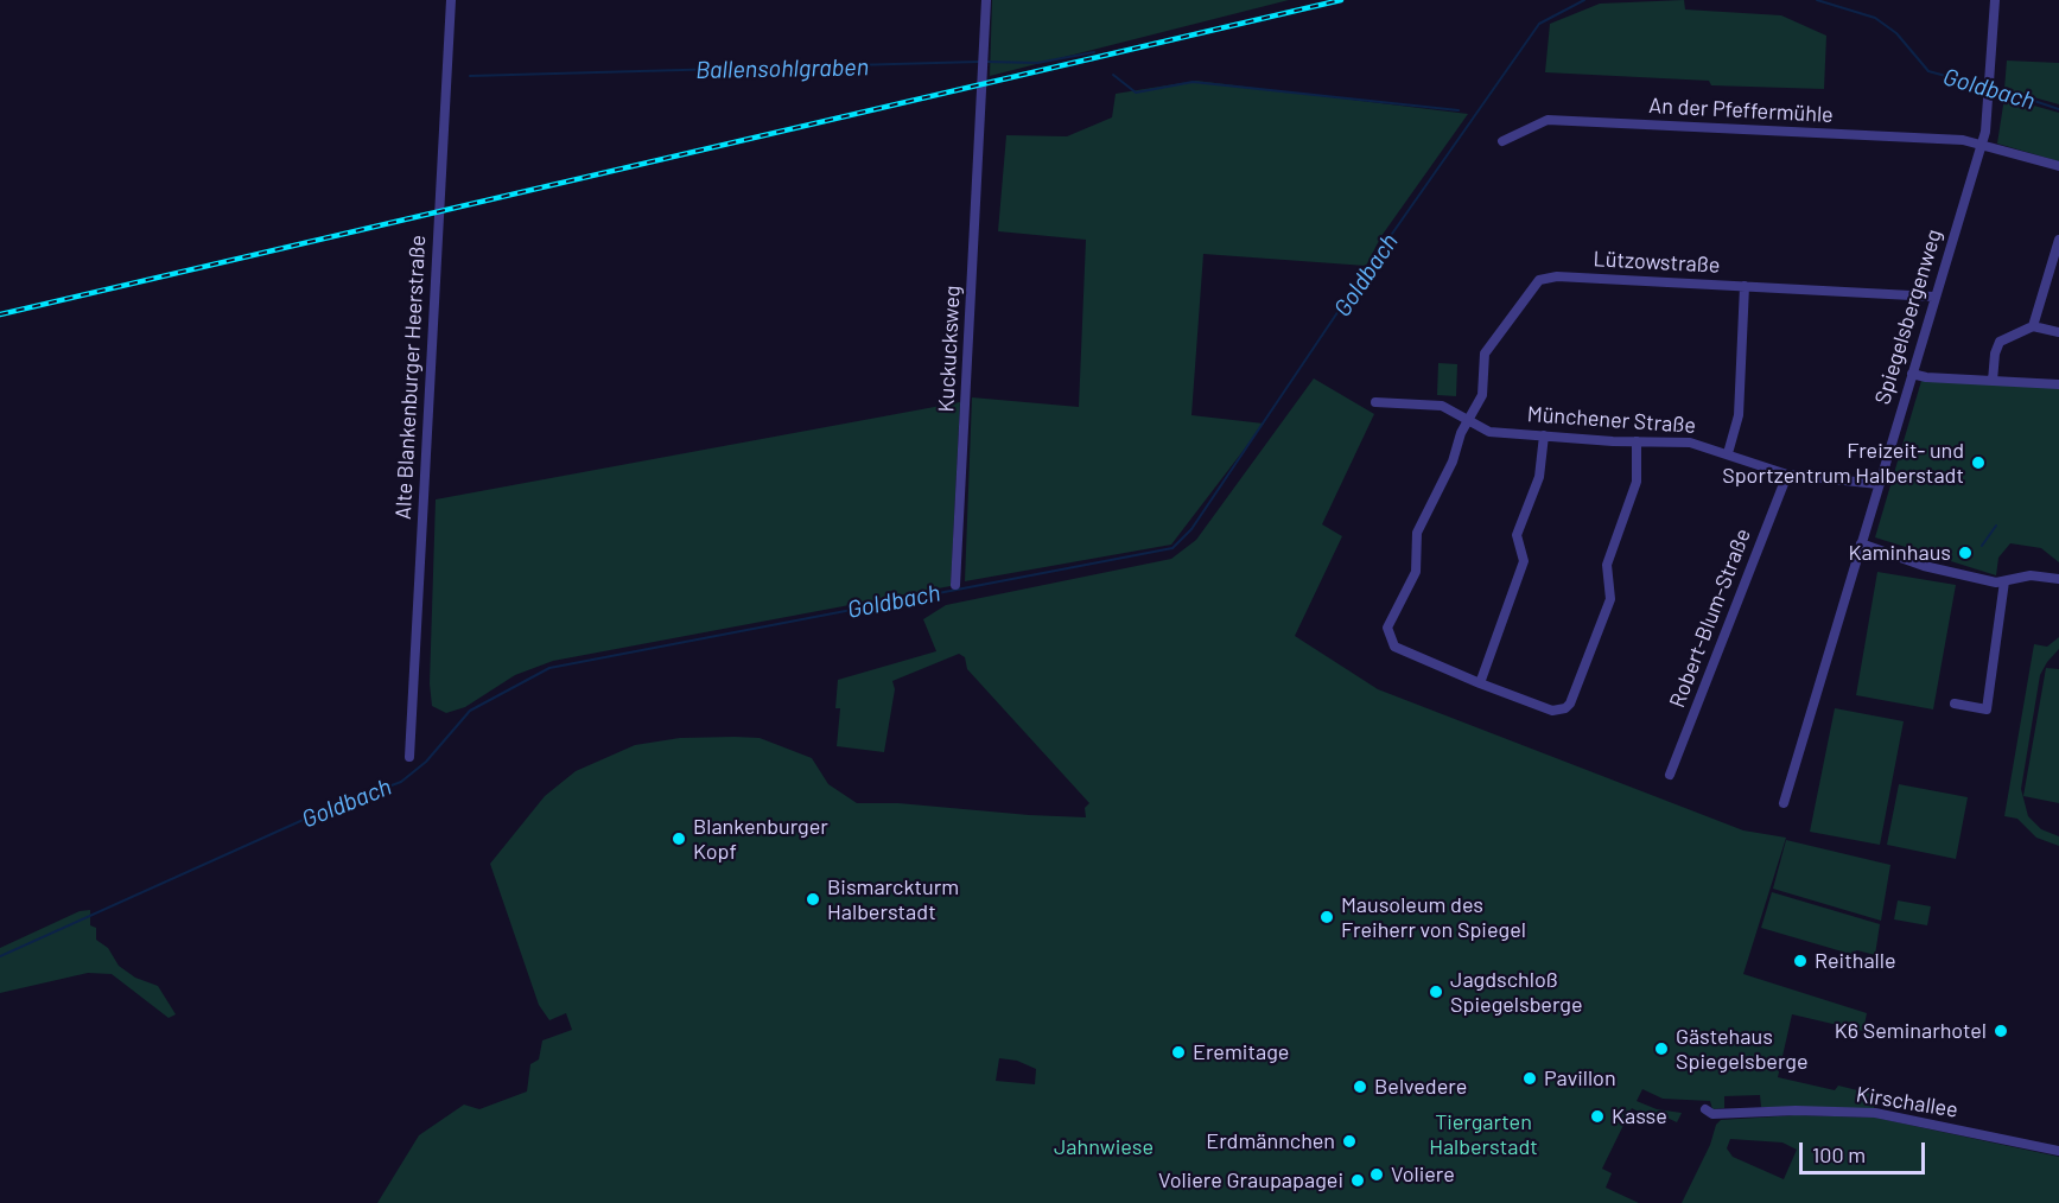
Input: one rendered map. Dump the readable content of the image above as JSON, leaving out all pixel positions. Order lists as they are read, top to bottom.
{
  "streets": {
    "street": [
      "An der Pfeffermühle",
      "Lützowstraße",
      "Spiegelsbergenweg",
      "Kuckucksweg",
      "Alte Blankenburger Heerstraße",
      "Münchener Straße",
      "Robert-Blum-Straße",
      "Kirschallee"
    ]
  },
  "crossings": [
    ["An der Pfeffermühle", "Spiegelsbergenweg"],
    ["Lützowstraße", "Spiegelsbergenweg"],
    ["Lützowstraße", "Münchener Straße"],
    ["Spiegelsbergenweg", "Münchener Straße"],
    ["Münchener Straße", "Robert-Blum-Straße"]
  ],
  "water": ["Ballensohlgraben", "Goldbach"],
  "parks": ["Tiergarten Halberstadt", "Jahnwiese"],
  "places": [
    "Freizeit- und Sportzentrum Halberstadt",
    "Kaminhaus",
    "Blankenburger Kopf",
    "Bismarckturm Halberstadt",
    "Mausoleum des Freiherr von Spiegel",
    "Reithalle",
    "Jagdschloß Spiegelsberge",
    "K6 Seminarhotel",
    "Gästehaus Spiegelsberge",
    "Eremitage",
    "Pavillon",
    "Belvedere",
    "Kasse",
    "Erdmännchen",
    "Voliere",
    "Voliere Graupapagei"
  ],
  "scale_bar": "100 m"
}
